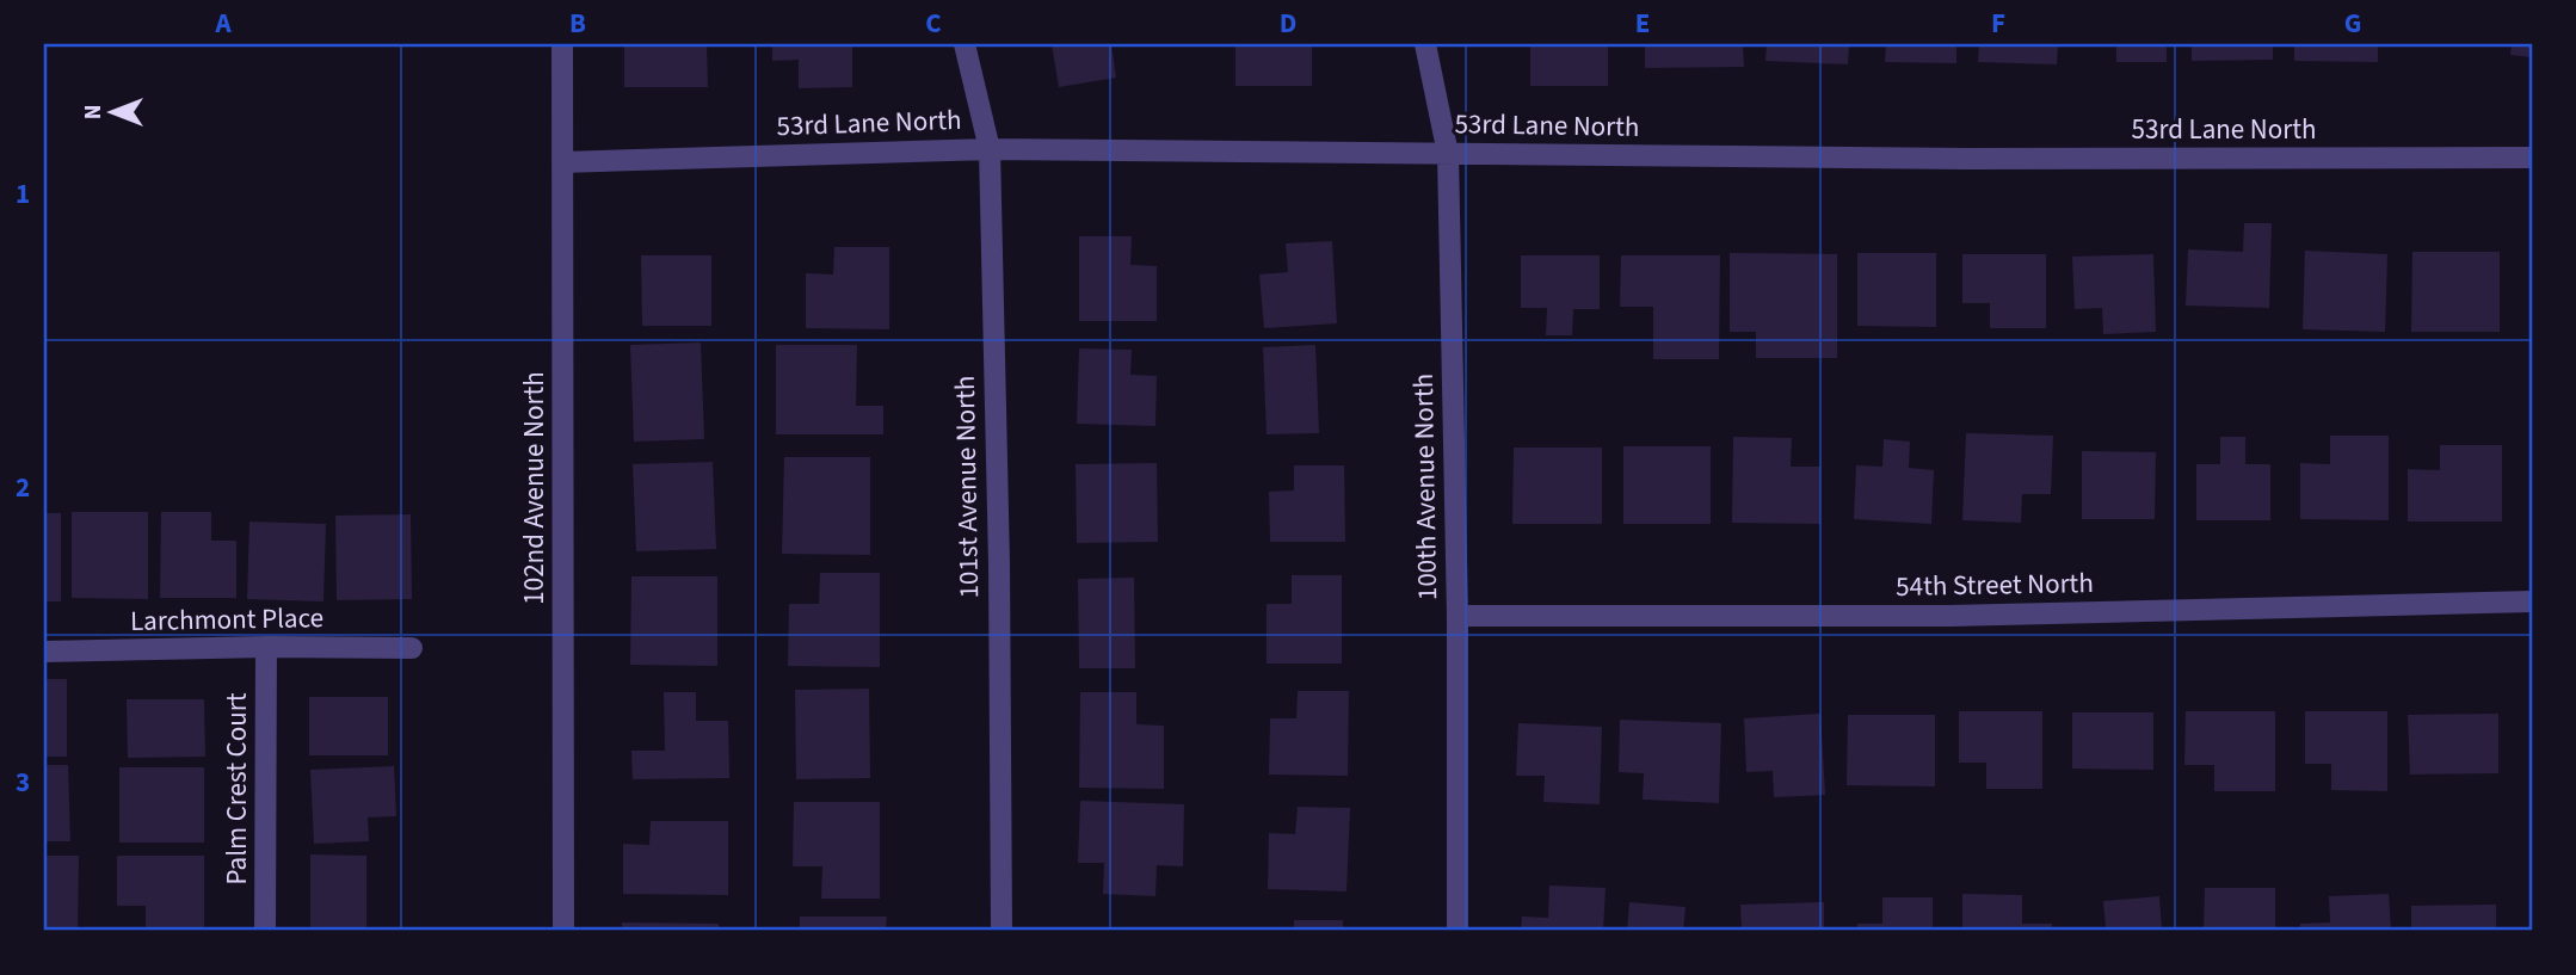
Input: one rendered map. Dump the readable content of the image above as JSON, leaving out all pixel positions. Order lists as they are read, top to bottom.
{
  "streets": {
    "street": [
      "53rd Lane North",
      "101st Avenue North",
      "100th Avenue North",
      "102nd Avenue North",
      "54th Street North",
      "Larchmont Place",
      "Palm Crest Court"
    ]
  },
  "crossings": [
    ["53rd Lane North", "101st Avenue North"],
    ["53rd Lane North", "100th Avenue North"],
    ["53rd Lane North", "102nd Avenue North"],
    ["100th Avenue North", "54th Street North"],
    ["Larchmont Place", "Palm Crest Court"]
  ],
  "north": "left",
  "grid": {
    "columns": [
      "A",
      "B",
      "C",
      "D",
      "E",
      "F",
      "G"
    ],
    "rows": ["1", "2", "3"]
  }
}
